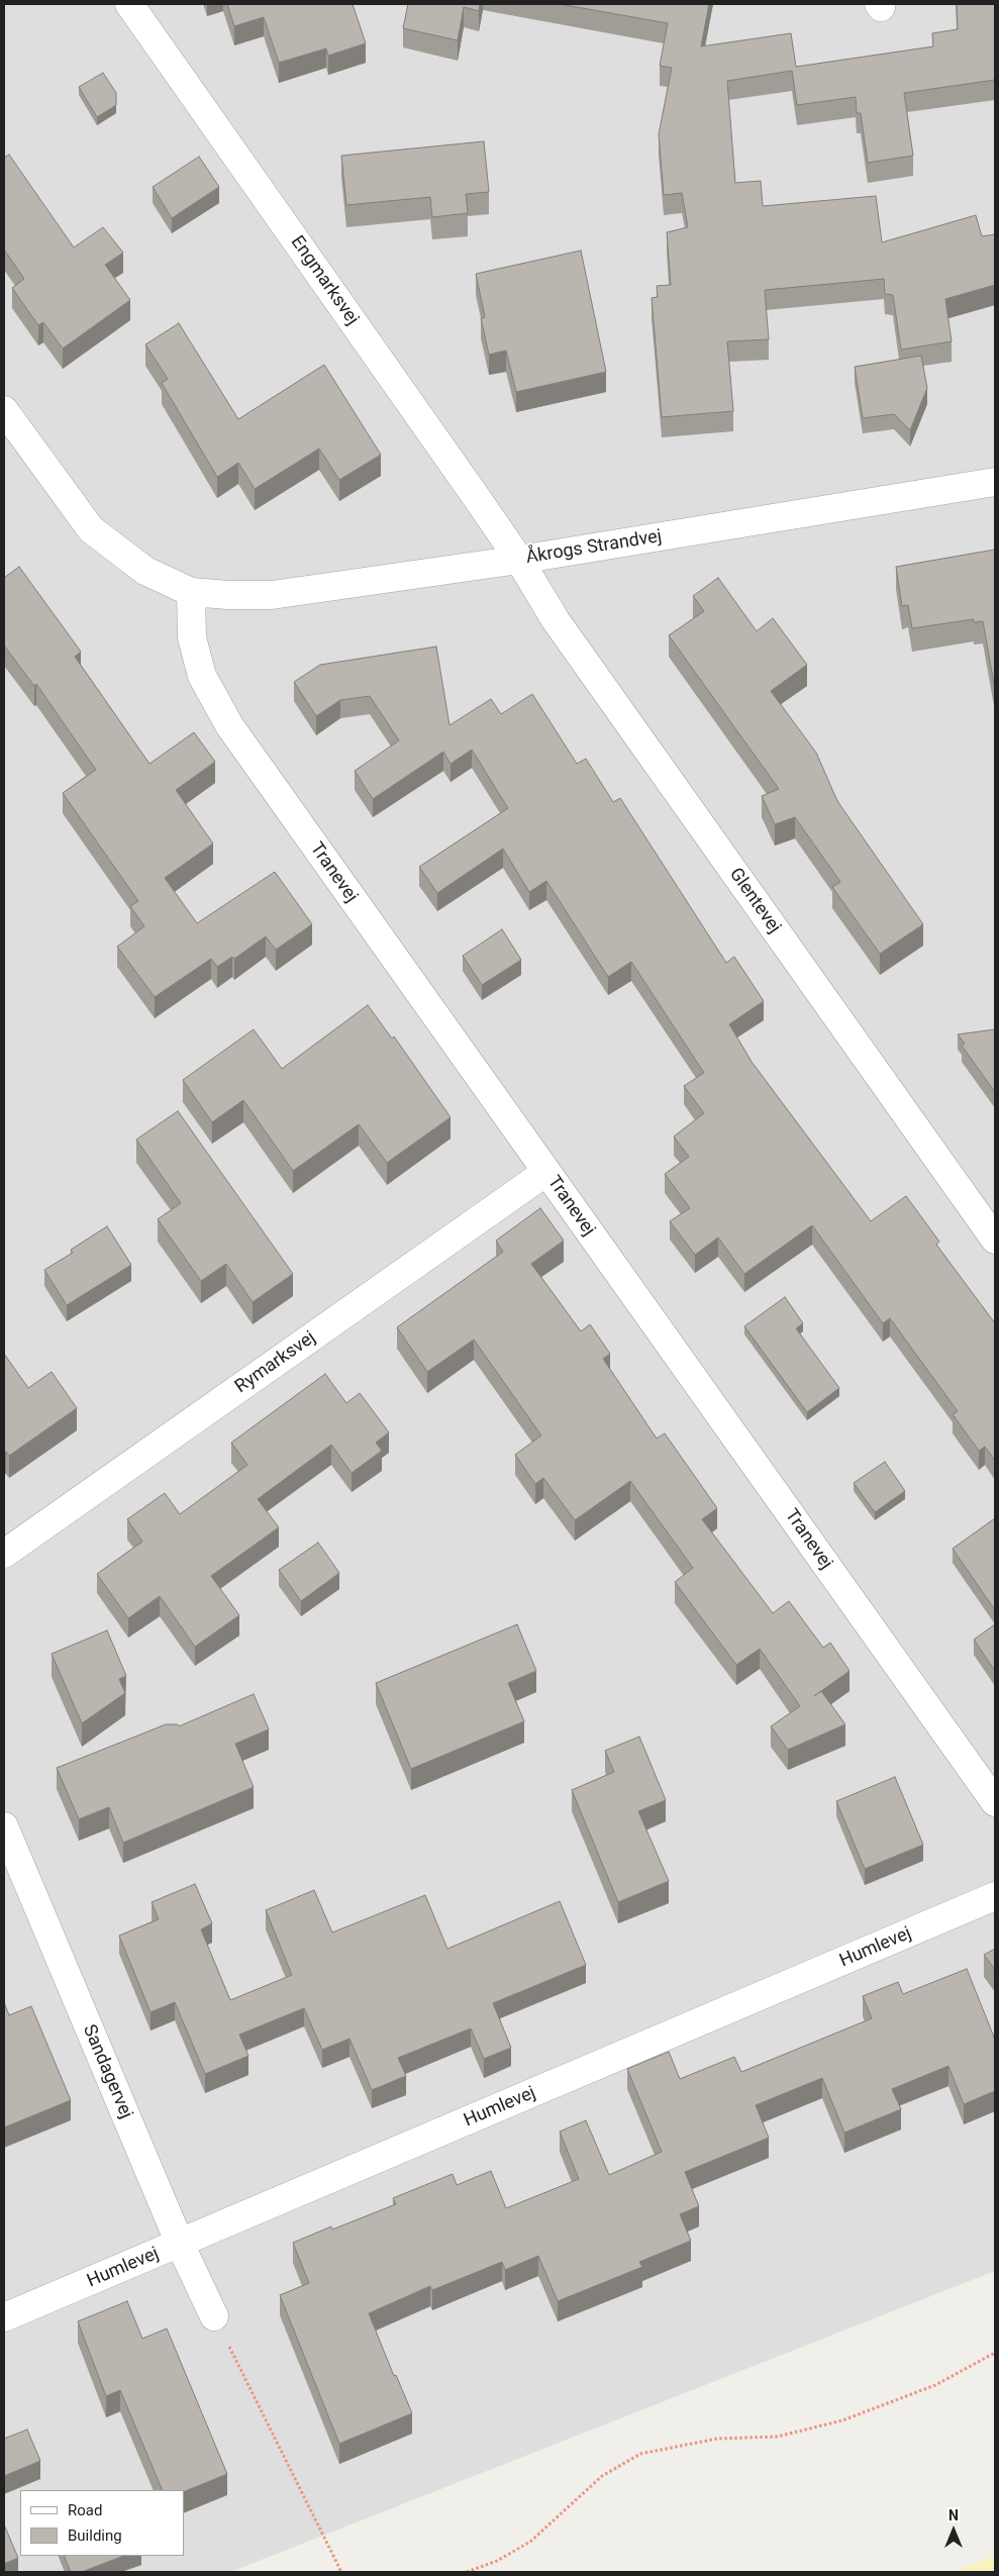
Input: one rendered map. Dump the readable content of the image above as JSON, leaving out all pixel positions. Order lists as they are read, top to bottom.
{
  "streets": {
    "street": [
      "Engmarksvej",
      "Åkrogs Strandvej",
      "Tranevej",
      "Glentevej",
      "Rymarksvej",
      "Humlevej",
      "Sandagervej"
    ]
  },
  "crossings": [
    ["Engmarksvej", "Åkrogs Strandvej"],
    ["Engmarksvej", "Glentevej"],
    ["Åkrogs Strandvej", "Tranevej"],
    ["Åkrogs Strandvej", "Glentevej"],
    ["Tranevej", "Rymarksvej"],
    ["Humlevej", "Sandagervej"]
  ],
  "legend": ["Road", "Building"],
  "north": "top"
}
